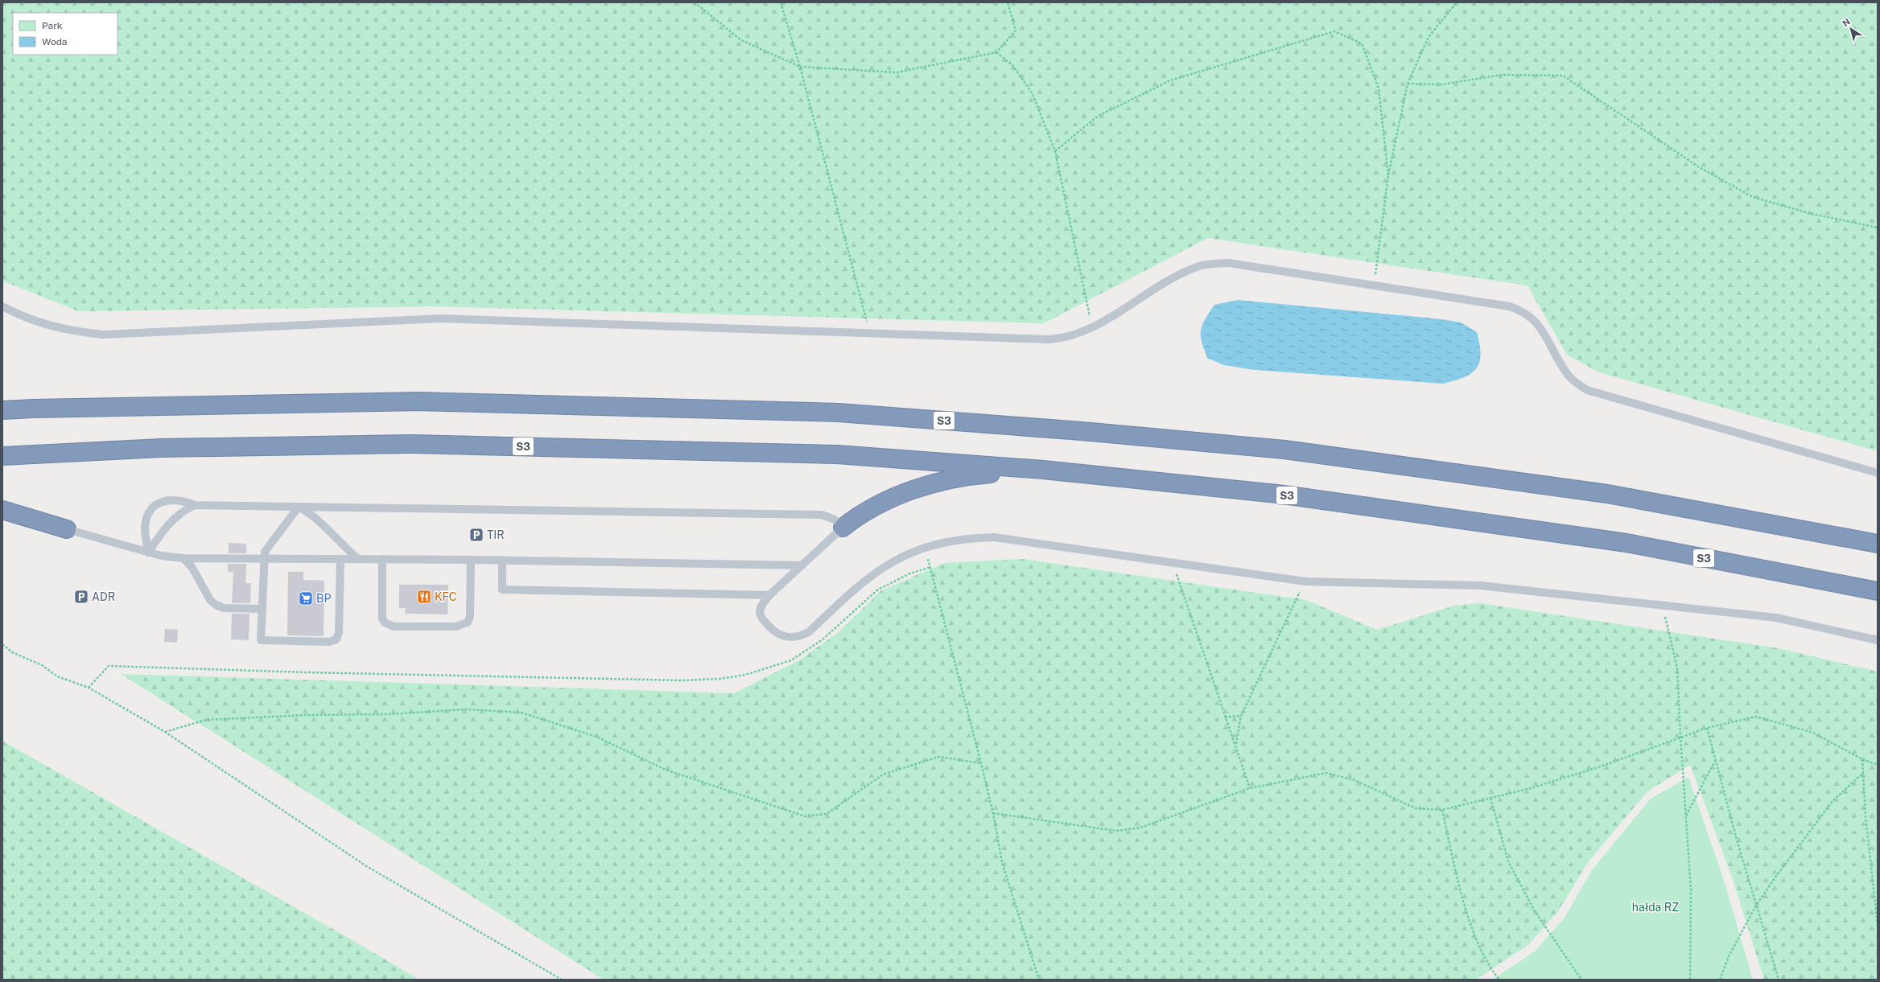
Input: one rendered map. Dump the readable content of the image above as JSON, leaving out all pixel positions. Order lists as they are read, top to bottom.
{
  "streets": {
    "highway": ["S3"]
  },
  "parks": ["hałda RZ"],
  "places": {
    "parking": ["TIR", "ADR"],
    "restaurant": ["KFC"],
    "supermarket": ["BP"]
  },
  "legend": ["Park", "Woda"],
  "north": "top left"
}
